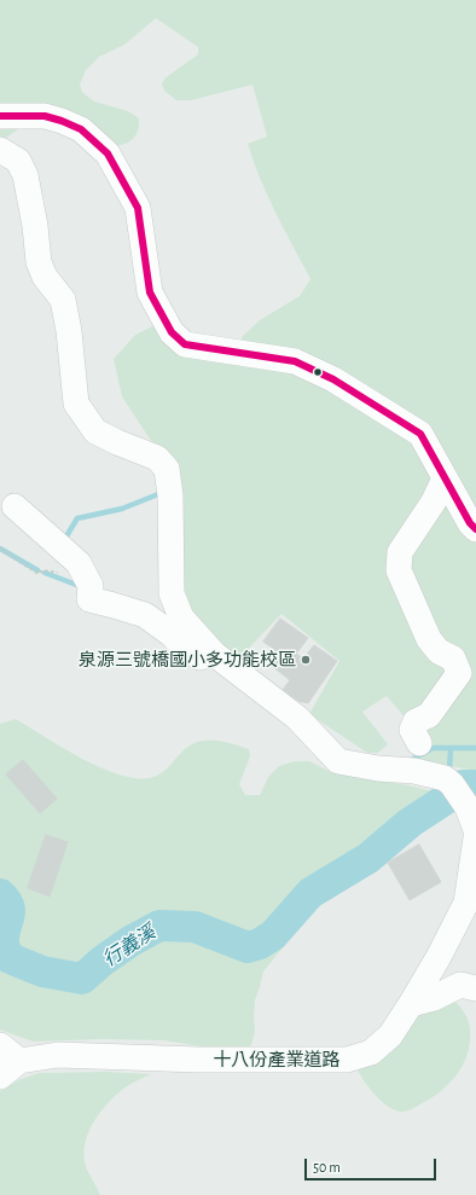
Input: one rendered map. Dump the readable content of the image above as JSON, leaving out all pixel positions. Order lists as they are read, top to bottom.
{
  "streets": {
    "street": ["十八份產業道路"]
  },
  "water": ["行義溪"],
  "places": ["泉源三號橋國小多功能校區"],
  "scale_bar": "50 m"
}
